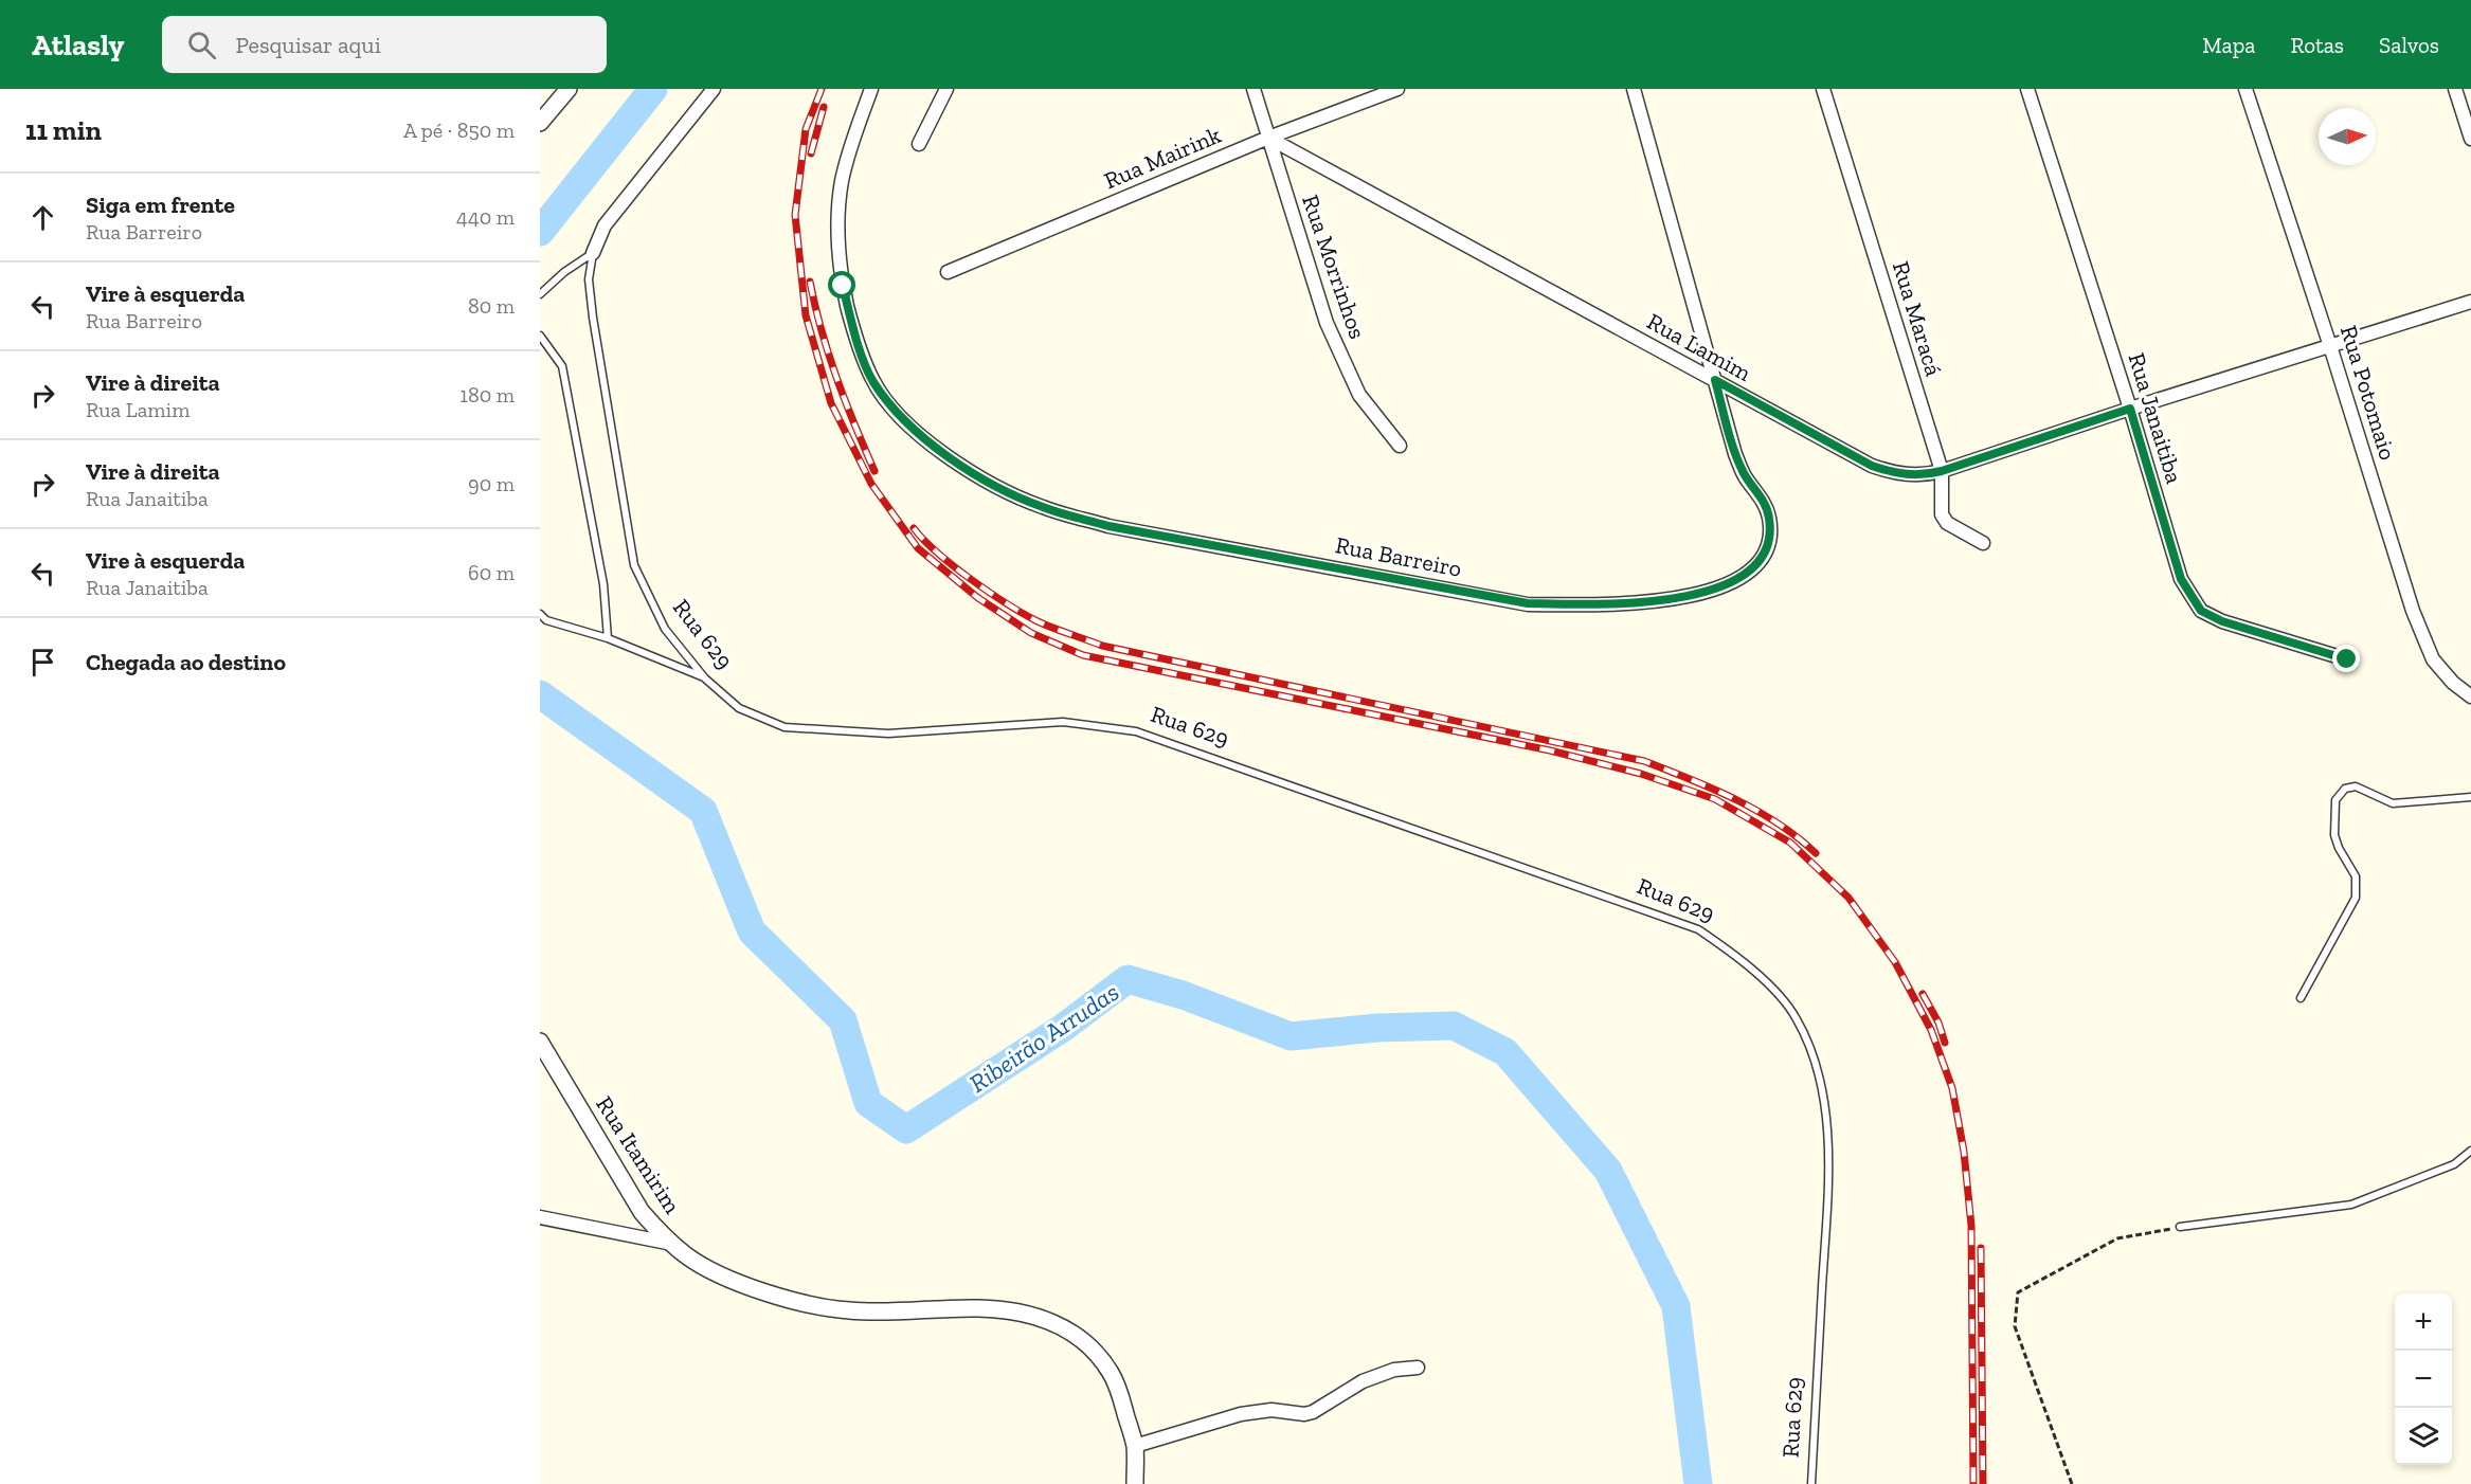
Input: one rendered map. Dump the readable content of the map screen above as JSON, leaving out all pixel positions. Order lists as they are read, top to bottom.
{
  "streets": {
    "street": [
      "Rua Mairink",
      "Rua Morrinhos",
      "Rua Maracá",
      "Rua Lamim",
      "Rua Potomaio",
      "Rua Janaitiba",
      "Rua Barreiro",
      "Rua 629",
      "Rua Itamirim"
    ]
  },
  "crossings": [
    ["Rua Mairink", "Rua Morrinhos"],
    ["Rua Mairink", "Rua Lamim"],
    ["Rua Morrinhos", "Rua Lamim"],
    ["Rua Maracá", "Rua Lamim"],
    ["Rua Lamim", "Rua Potomaio"],
    ["Rua Lamim", "Rua Janaitiba"],
    ["Rua Lamim", "Rua Barreiro"]
  ],
  "water": ["Ribeirão Arrudas"],
  "north": "right",
  "page": {
    "header": "Atlasly",
    "search": "Pesquisar aqui",
    "nav": ["Mapa", "Rotas", "Salvos"],
    "heading": ["11 min", "A pé · 850 m"],
    "list": [
      ["Siga em frente", "Rua Barreiro", "440 m"],
      ["Vire à esquerda", "Rua Barreiro", "80 m"],
      ["Vire à direita", "Rua Lamim", "180 m"],
      ["Vire à direita", "Rua Janaitiba", "90 m"],
      ["Vire à esquerda", "Rua Janaitiba", "60 m"],
      "Chegada ao destino"
    ],
    "map_buttons": ["+", "−"]
  }
}
